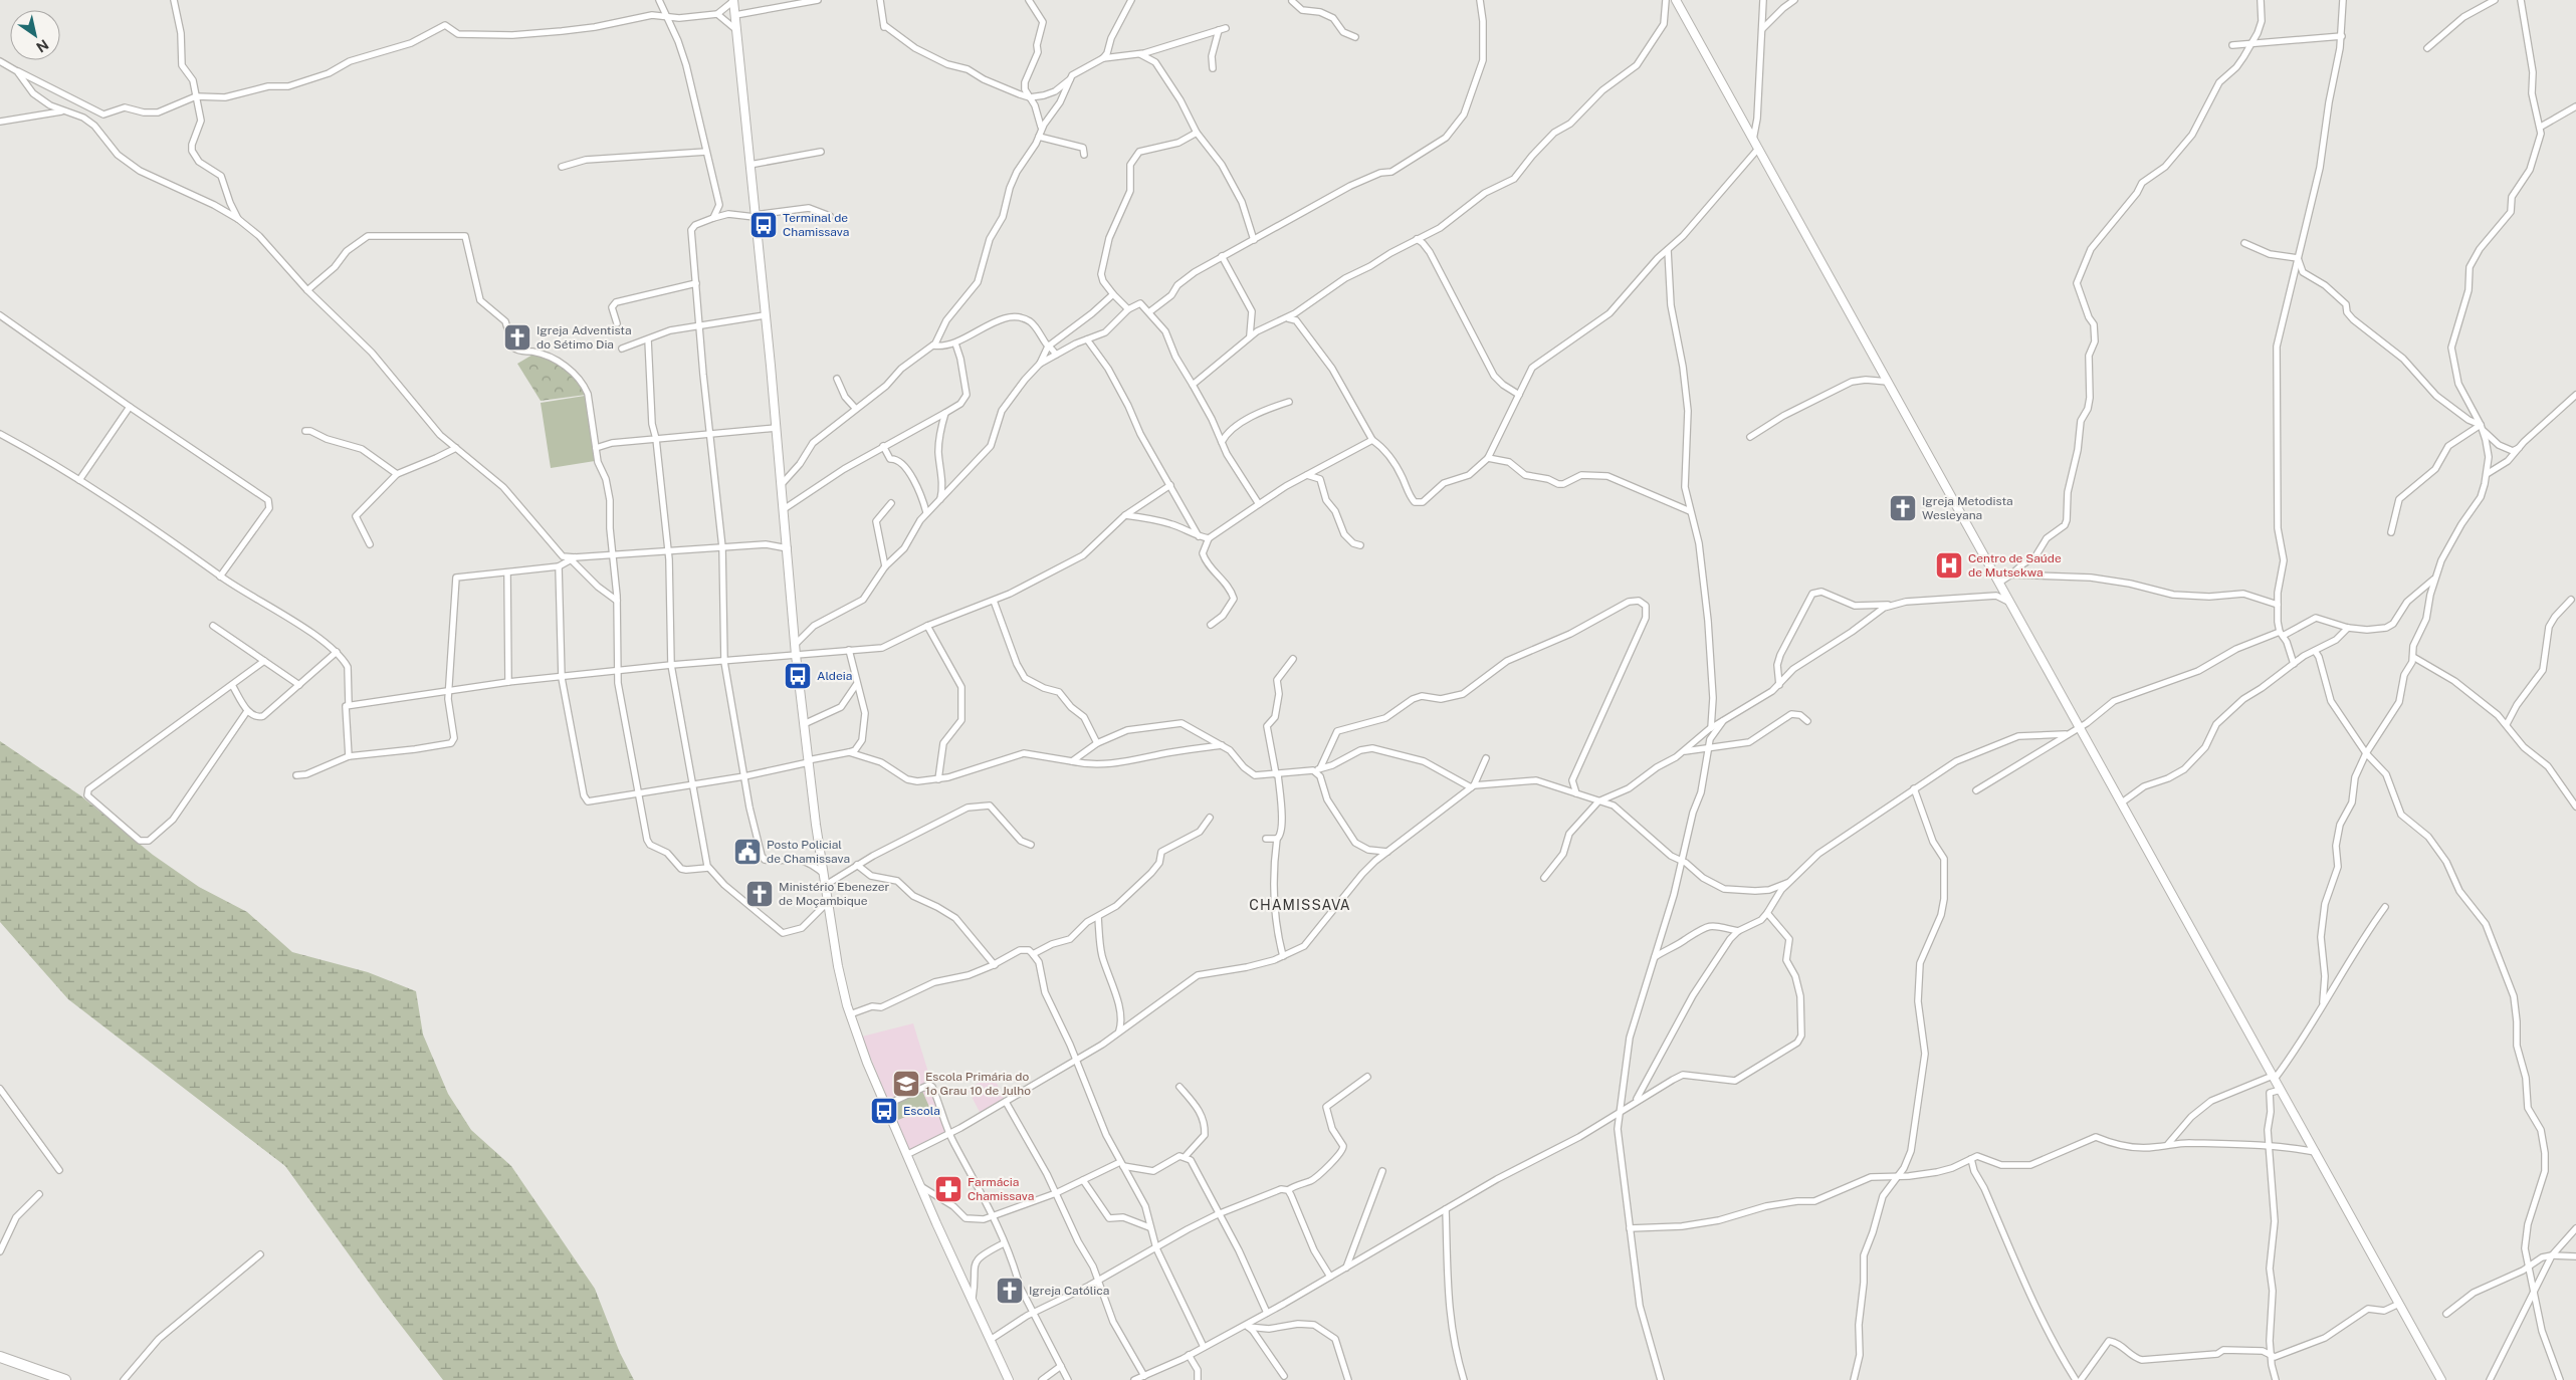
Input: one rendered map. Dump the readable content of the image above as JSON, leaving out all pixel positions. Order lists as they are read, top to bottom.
{
  "districts": ["CHAMISSAVA"],
  "places": {
    "bus stop": ["Terminal de Chamissava", "Aldeia", "Escola"],
    "church": [
      "Igreja Adventista do Sétimo Dia",
      "Igreja Metodista Wesleyana",
      "Ministério Ebenezer de Moçambique",
      "Igreja Católica"
    ],
    "hospital": ["Centro de Saúde de Mutsekwa"],
    "public building": ["Posto Policial de Chamissava"],
    "school or university": ["Escola Primária do 1o Grau 10 de Julho"],
    "pharmacy": ["Farmácia Chamissava"]
  },
  "north": "bottom right"
}
